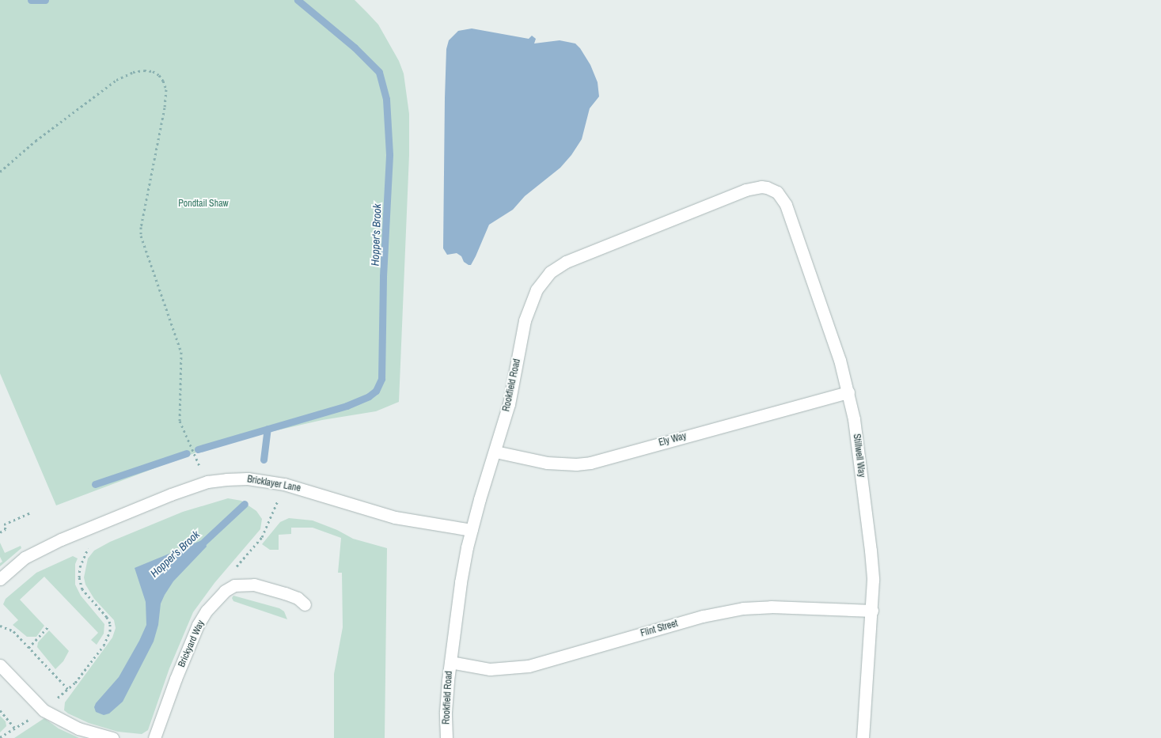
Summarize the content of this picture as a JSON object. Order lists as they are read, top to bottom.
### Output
{
  "streets": {
    "street": [
      "Rookfield Road",
      "Ely Way",
      "Stillwell Way",
      "Bricklayer Lane",
      "Flint Street",
      "Brickyard Way"
    ]
  },
  "crossings": [
    ["Rookfield Road", "Ely Way"],
    ["Rookfield Road", "Stillwell Way"],
    ["Rookfield Road", "Bricklayer Lane"],
    ["Rookfield Road", "Flint Street"],
    ["Ely Way", "Stillwell Way"],
    ["Stillwell Way", "Flint Street"]
  ],
  "water": ["Hopper's Brook"],
  "parks": ["Pondtail Shaw"]
}
